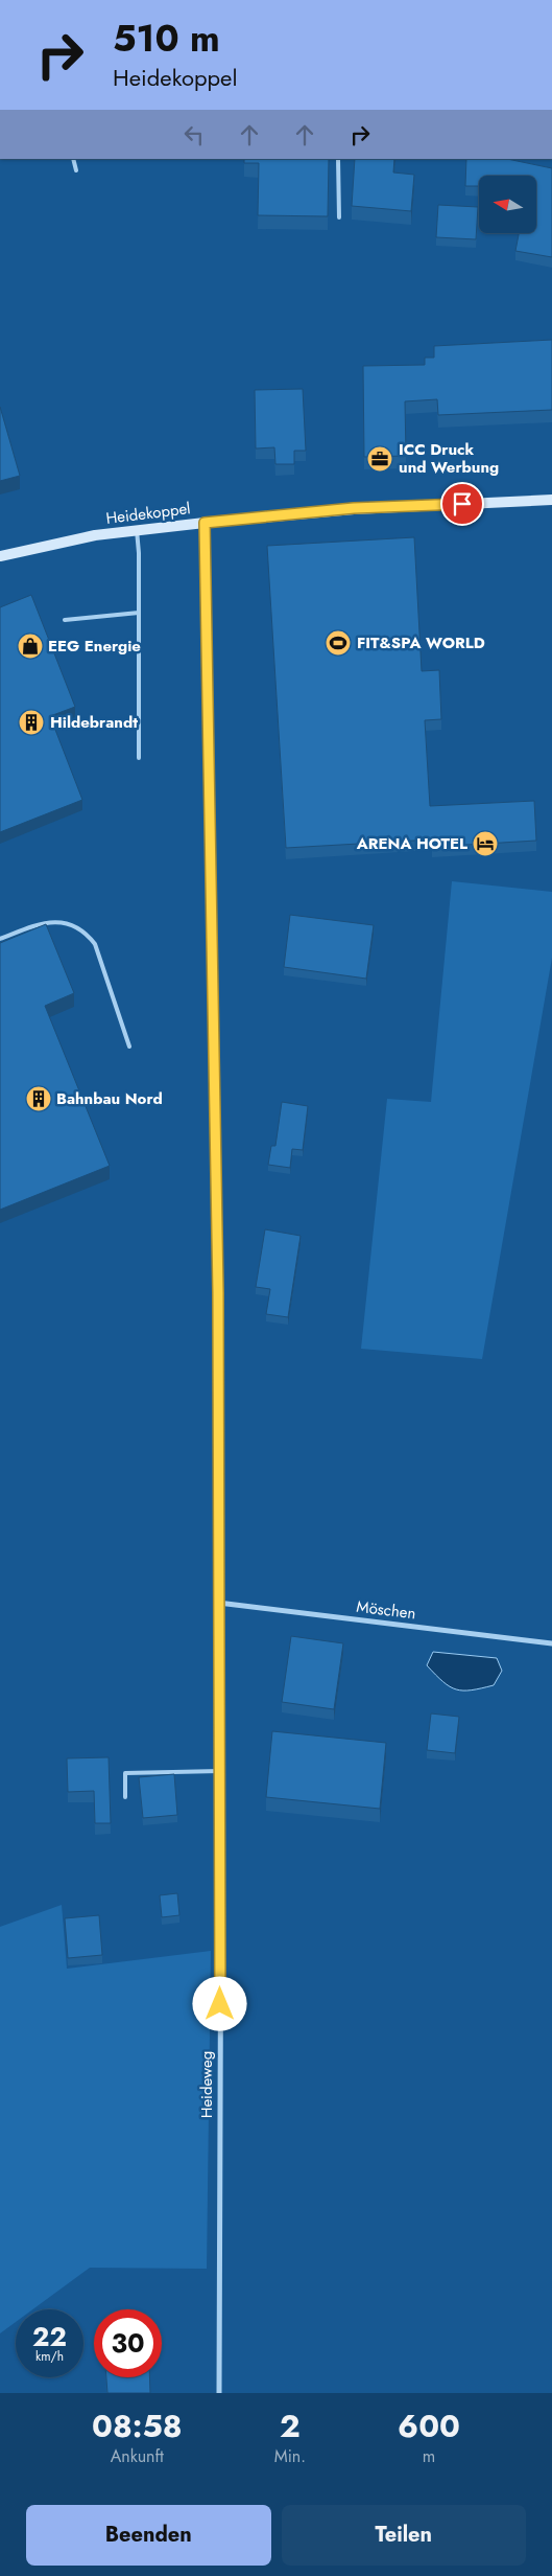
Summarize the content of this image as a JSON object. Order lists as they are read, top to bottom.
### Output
{
  "streets": {
    "street": ["Heidekoppel", "Möschen", "Heideweg"]
  },
  "crossings": [
    ["Heidekoppel", "Heideweg"],
    ["Möschen", "Heideweg"]
  ],
  "places": {
    "office": ["ICC Druck und Werbung"],
    "sports": ["FIT&SPA WORLD"],
    "shop": ["EEG Energie"],
    "building": ["Hildebrandt", "Bahnbau Nord"],
    "hotel": ["ARENA HOTEL"]
  },
  "north": "left",
  "page": {
    "turn": ["510 m", "Heidekoppel"],
    "speed": "22 km/h",
    "limit": "30",
    "eta": [
      "08:58",
      "Ankunft",
      "2",
      "Min.",
      "600",
      "m"
    ],
    "buttons": ["Beenden", "Teilen"]
  }
}
